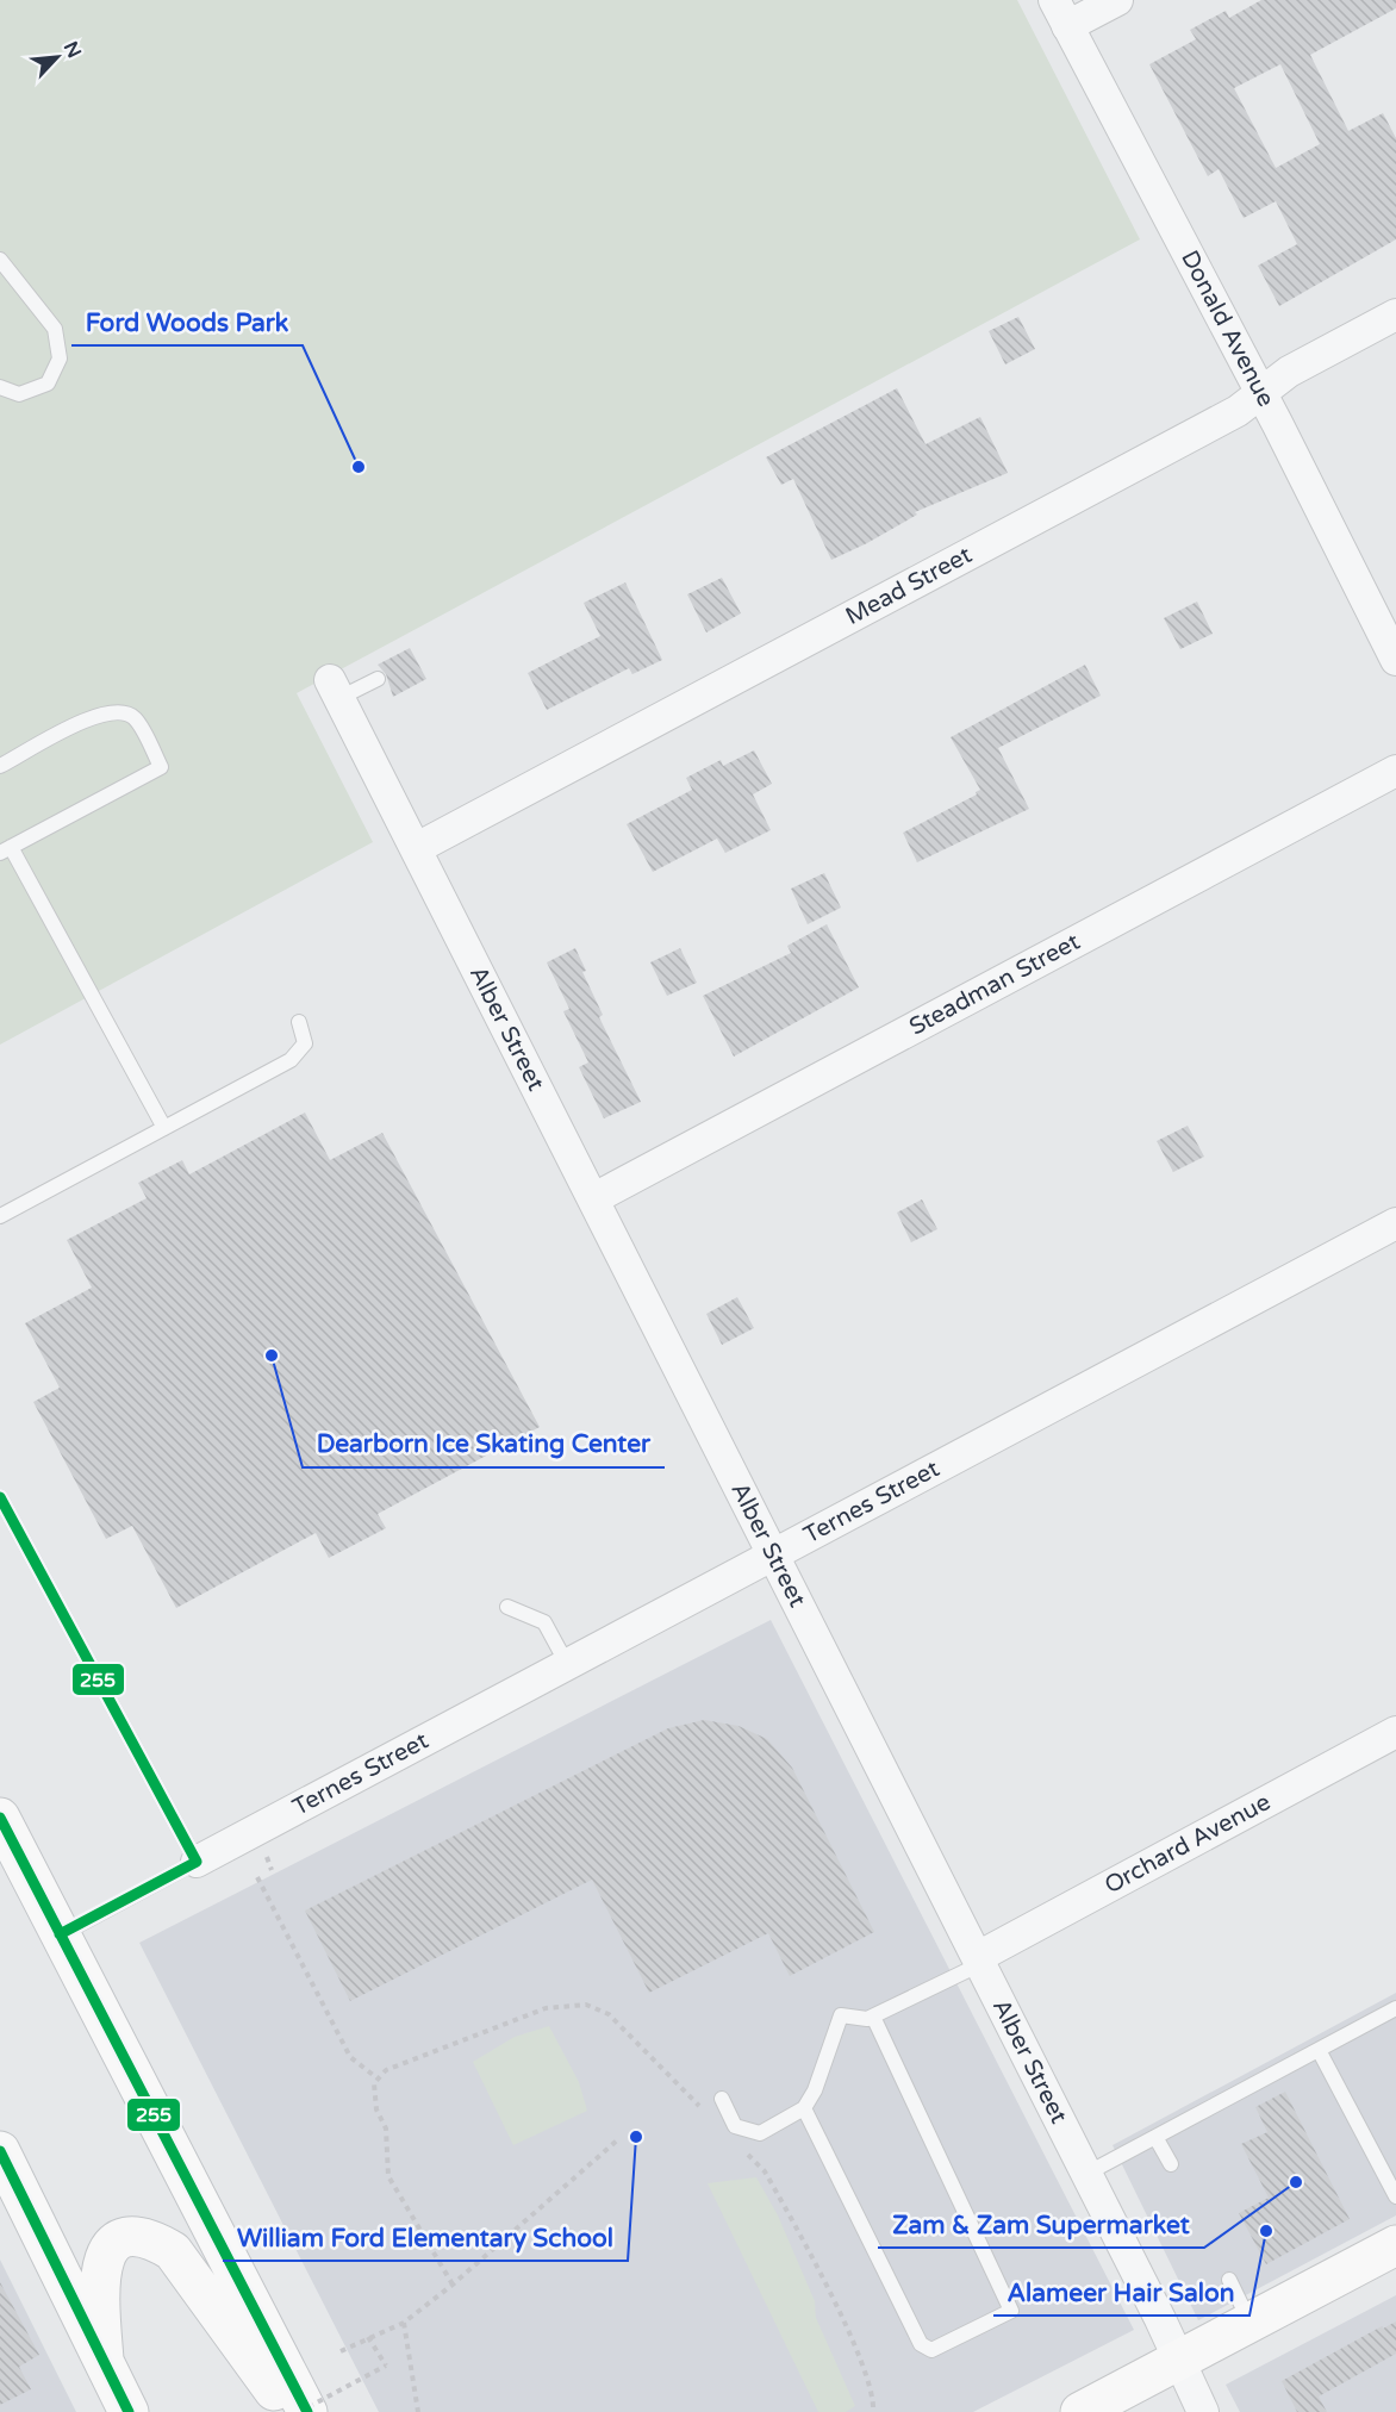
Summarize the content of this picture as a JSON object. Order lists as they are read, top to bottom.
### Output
{
  "streets": {
    "street": [
      "Donald Avenue",
      "Mead Street",
      "Steadman Street",
      "Alber Street",
      "Ternes Street",
      "Orchard Avenue"
    ]
  },
  "crossings": [
    ["Donald Avenue", "Mead Street"],
    ["Mead Street", "Alber Street"],
    ["Steadman Street", "Alber Street"],
    ["Alber Street", "Ternes Street"],
    ["Alber Street", "Orchard Avenue"]
  ],
  "places": [
    "Ford Woods Park",
    "Dearborn Ice Skating Center",
    "William Ford Elementary School",
    "Zam & Zam Supermarket",
    "Alameer Hair Salon"
  ],
  "lines": ["transit line 255"],
  "north": "top right"
}
